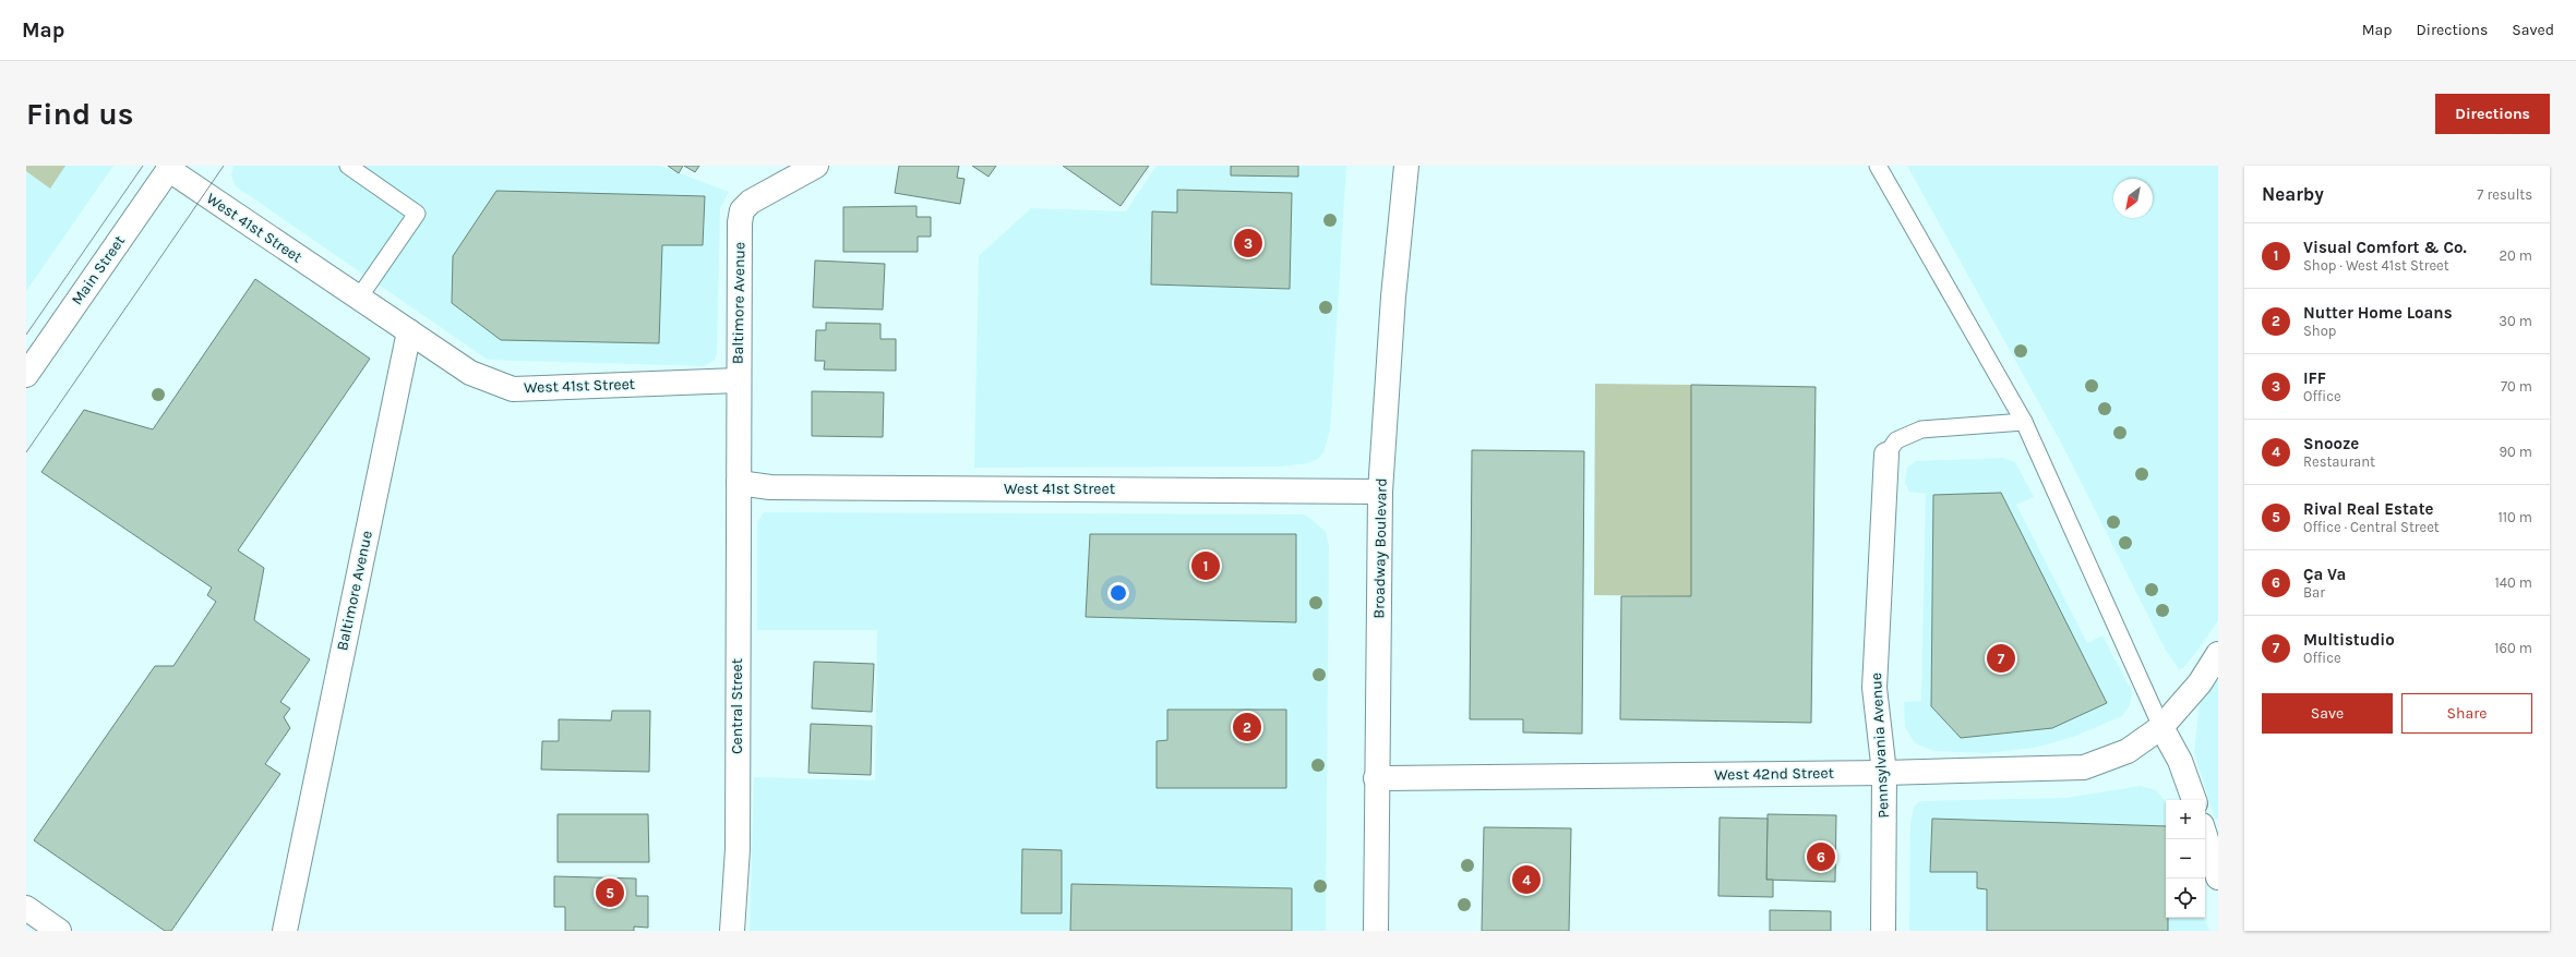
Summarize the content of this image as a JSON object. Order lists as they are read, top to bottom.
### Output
{
  "streets": {
    "street": [
      "West 41st Street",
      "Main Street",
      "Baltimore Avenue",
      "Broadway Boulevard",
      "Central Street",
      "Pennsylvania Avenue",
      "West 42nd Street"
    ]
  },
  "crossings": [
    ["West 41st Street", "Main Street"],
    ["West 41st Street", "Baltimore Avenue"],
    ["West 41st Street", "Broadway Boulevard"],
    ["West 41st Street", "Central Street"],
    ["Baltimore Avenue", "Central Street"],
    ["Broadway Boulevard", "West 42nd Street"],
    ["Pennsylvania Avenue", "West 42nd Street"]
  ],
  "north": "bottom left",
  "page": {
    "header": "Map",
    "nav": ["Map", "Directions", "Saved"],
    "buttons": [
      "Directions",
      ["Save", "Share"]
    ],
    "title": "Find us",
    "heading": ["Nearby", "7 results"],
    "list": [
      {
        "mark": "1",
        "name": "Visual Comfort & Co.",
        "note": "Shop · West 41st Street",
        "value": "20 m"
      },
      {
        "mark": "2",
        "name": "Nutter Home Loans",
        "note": "Shop",
        "value": "30 m"
      },
      {
        "mark": "3",
        "name": "IFF",
        "note": "Office",
        "value": "70 m"
      },
      {
        "mark": "4",
        "name": "Snooze",
        "note": "Restaurant",
        "value": "90 m"
      },
      {
        "mark": "5",
        "name": "Rival Real Estate",
        "note": "Office · Central Street",
        "value": "110 m"
      },
      {
        "mark": "6",
        "name": "Ça Va",
        "note": "Bar",
        "value": "140 m"
      },
      {
        "mark": "7",
        "name": "Multistudio",
        "note": "Office",
        "value": "160 m"
      }
    ],
    "pins": [
      "3",
      "1",
      "7",
      "2",
      "6",
      "4",
      "5"
    ],
    "map_buttons": ["+", "−"]
  }
}
